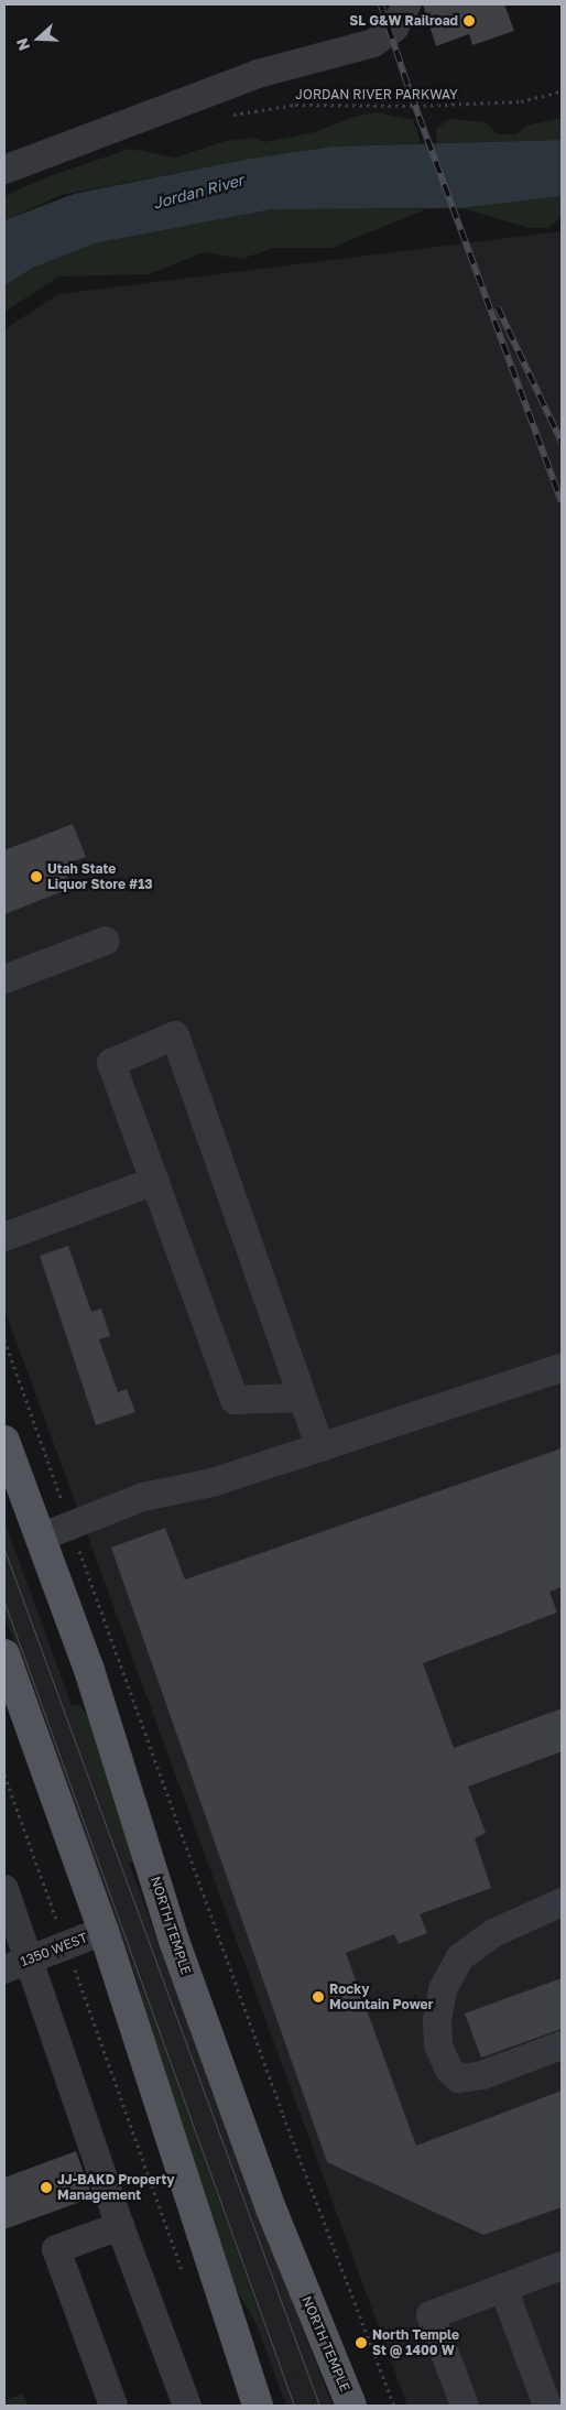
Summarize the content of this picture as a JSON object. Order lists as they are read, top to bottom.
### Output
{
  "streets": {
    "main road": ["NORTH TEMPLE"],
    "street": ["1350 WEST"],
    "path": ["JORDAN RIVER PARKWAY"]
  },
  "water": ["Jordan River"],
  "places": [
    "SL G&W Railroad",
    "Utah State Liquor Store #13",
    "Rocky Mountain Power",
    "JJ-BAKD Property Management",
    "North Temple St @ 1400 W"
  ],
  "north": "left"
}
